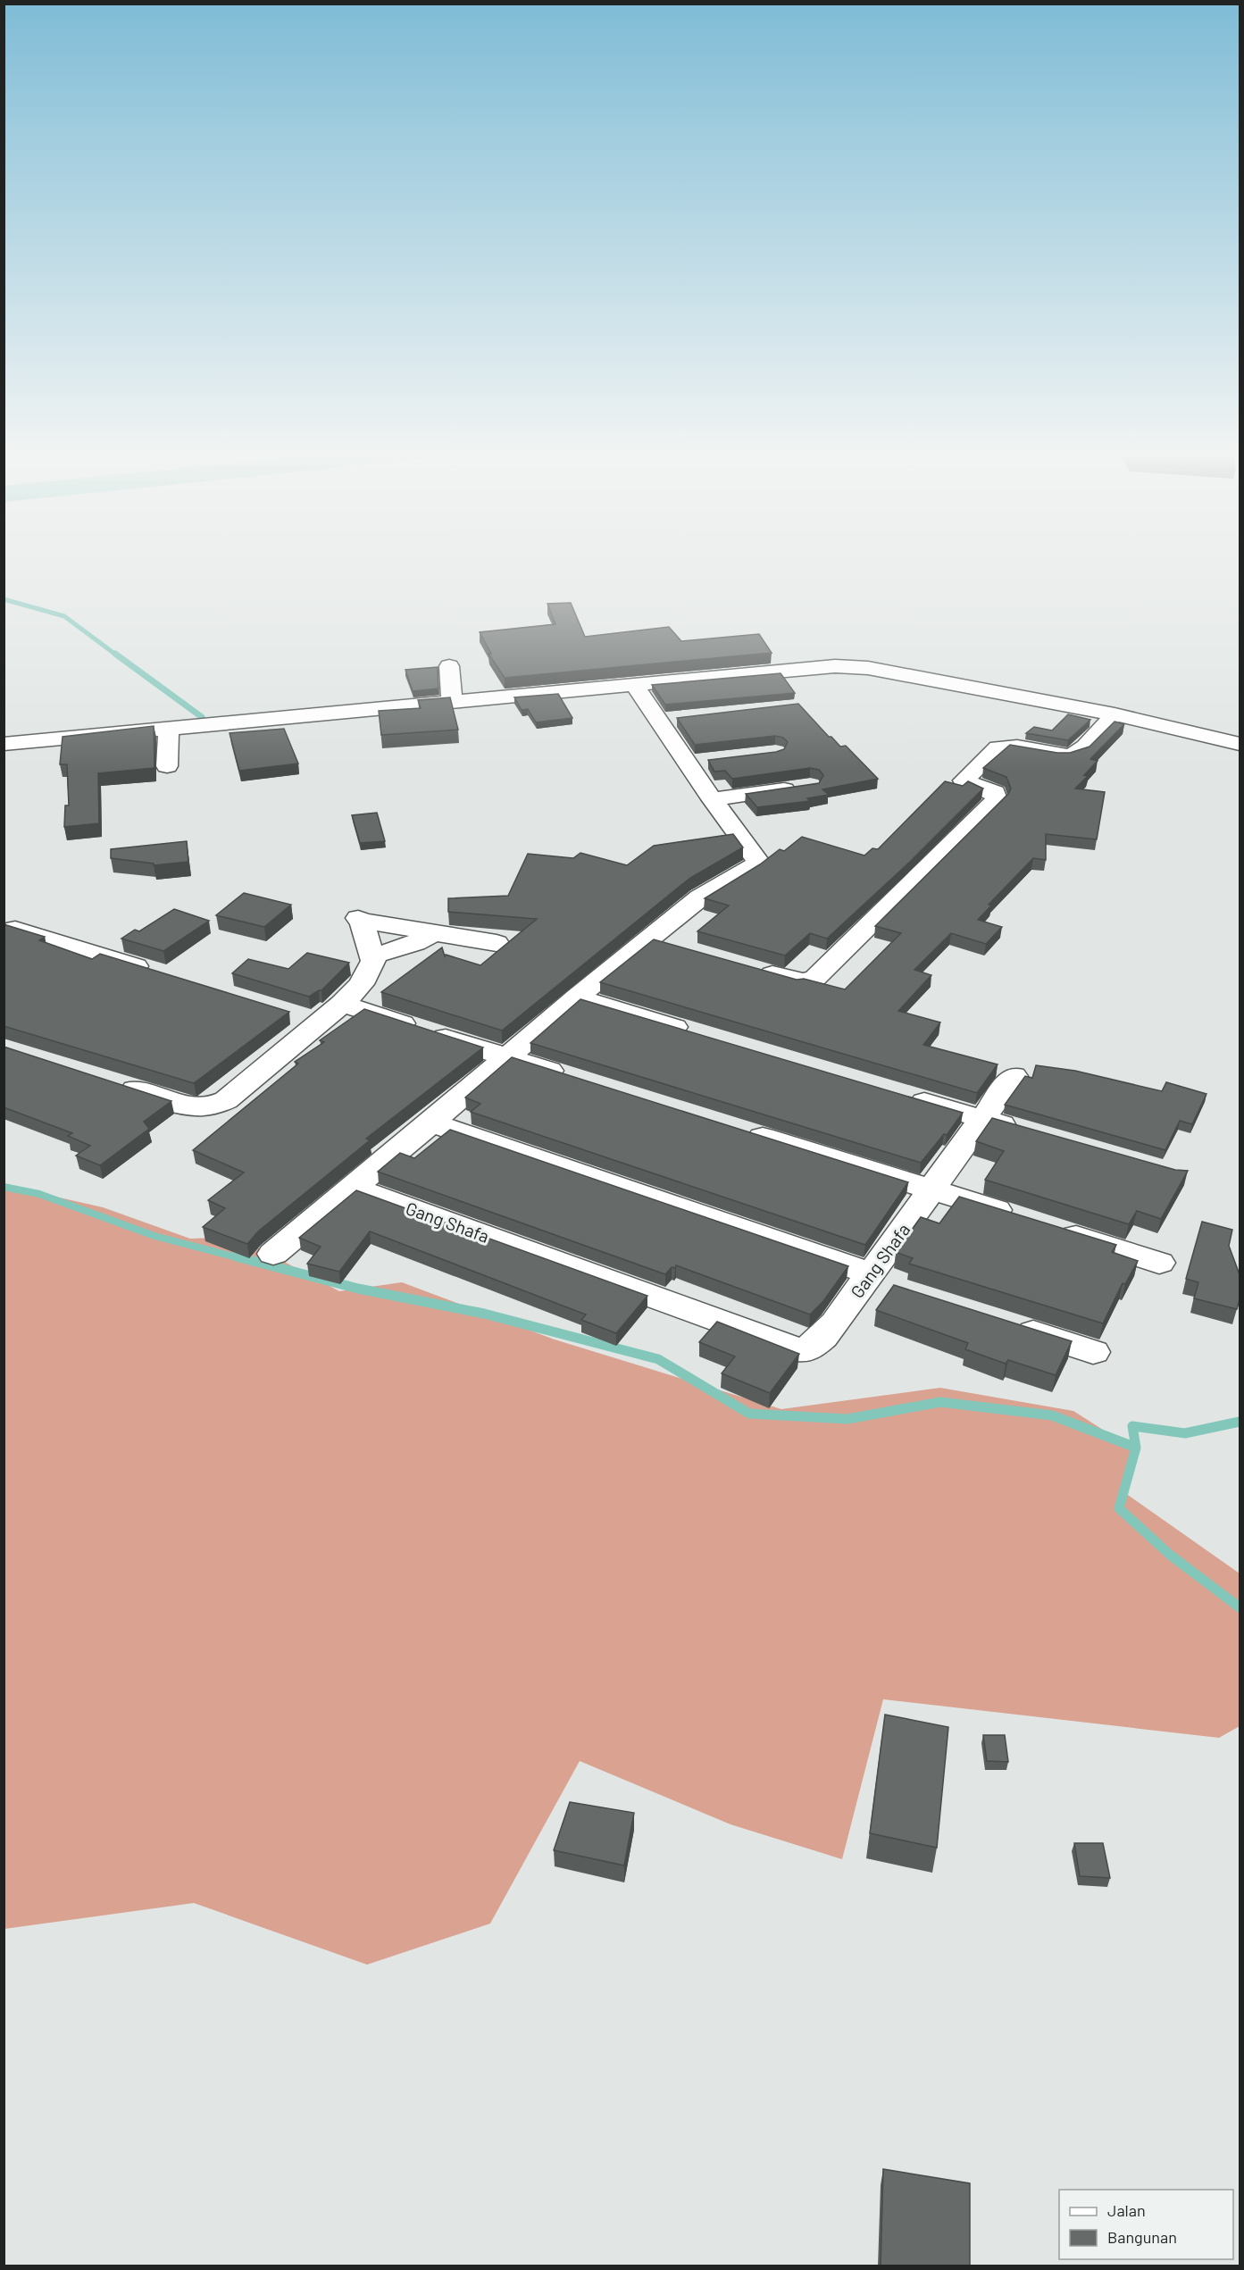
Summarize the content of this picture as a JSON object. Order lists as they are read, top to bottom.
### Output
{
  "streets": {
    "street": ["Gang Shafa"]
  },
  "legend": ["Jalan", "Bangunan"]
}
